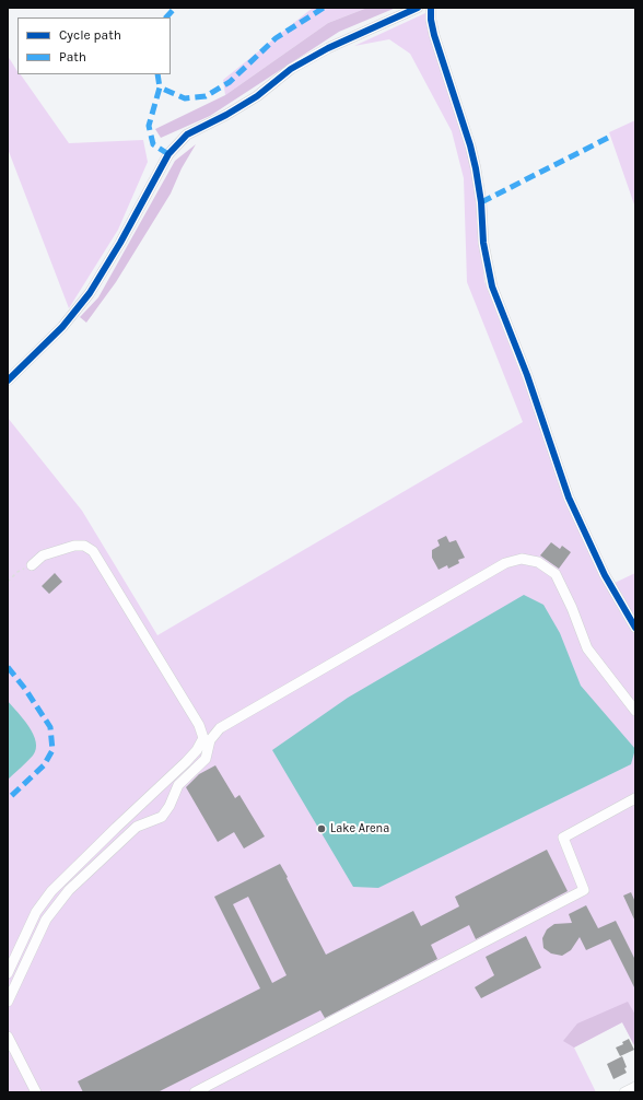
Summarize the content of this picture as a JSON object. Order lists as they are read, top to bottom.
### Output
{
  "places": ["Lake Arena"],
  "legend": ["Cycle path", "Path"]
}
